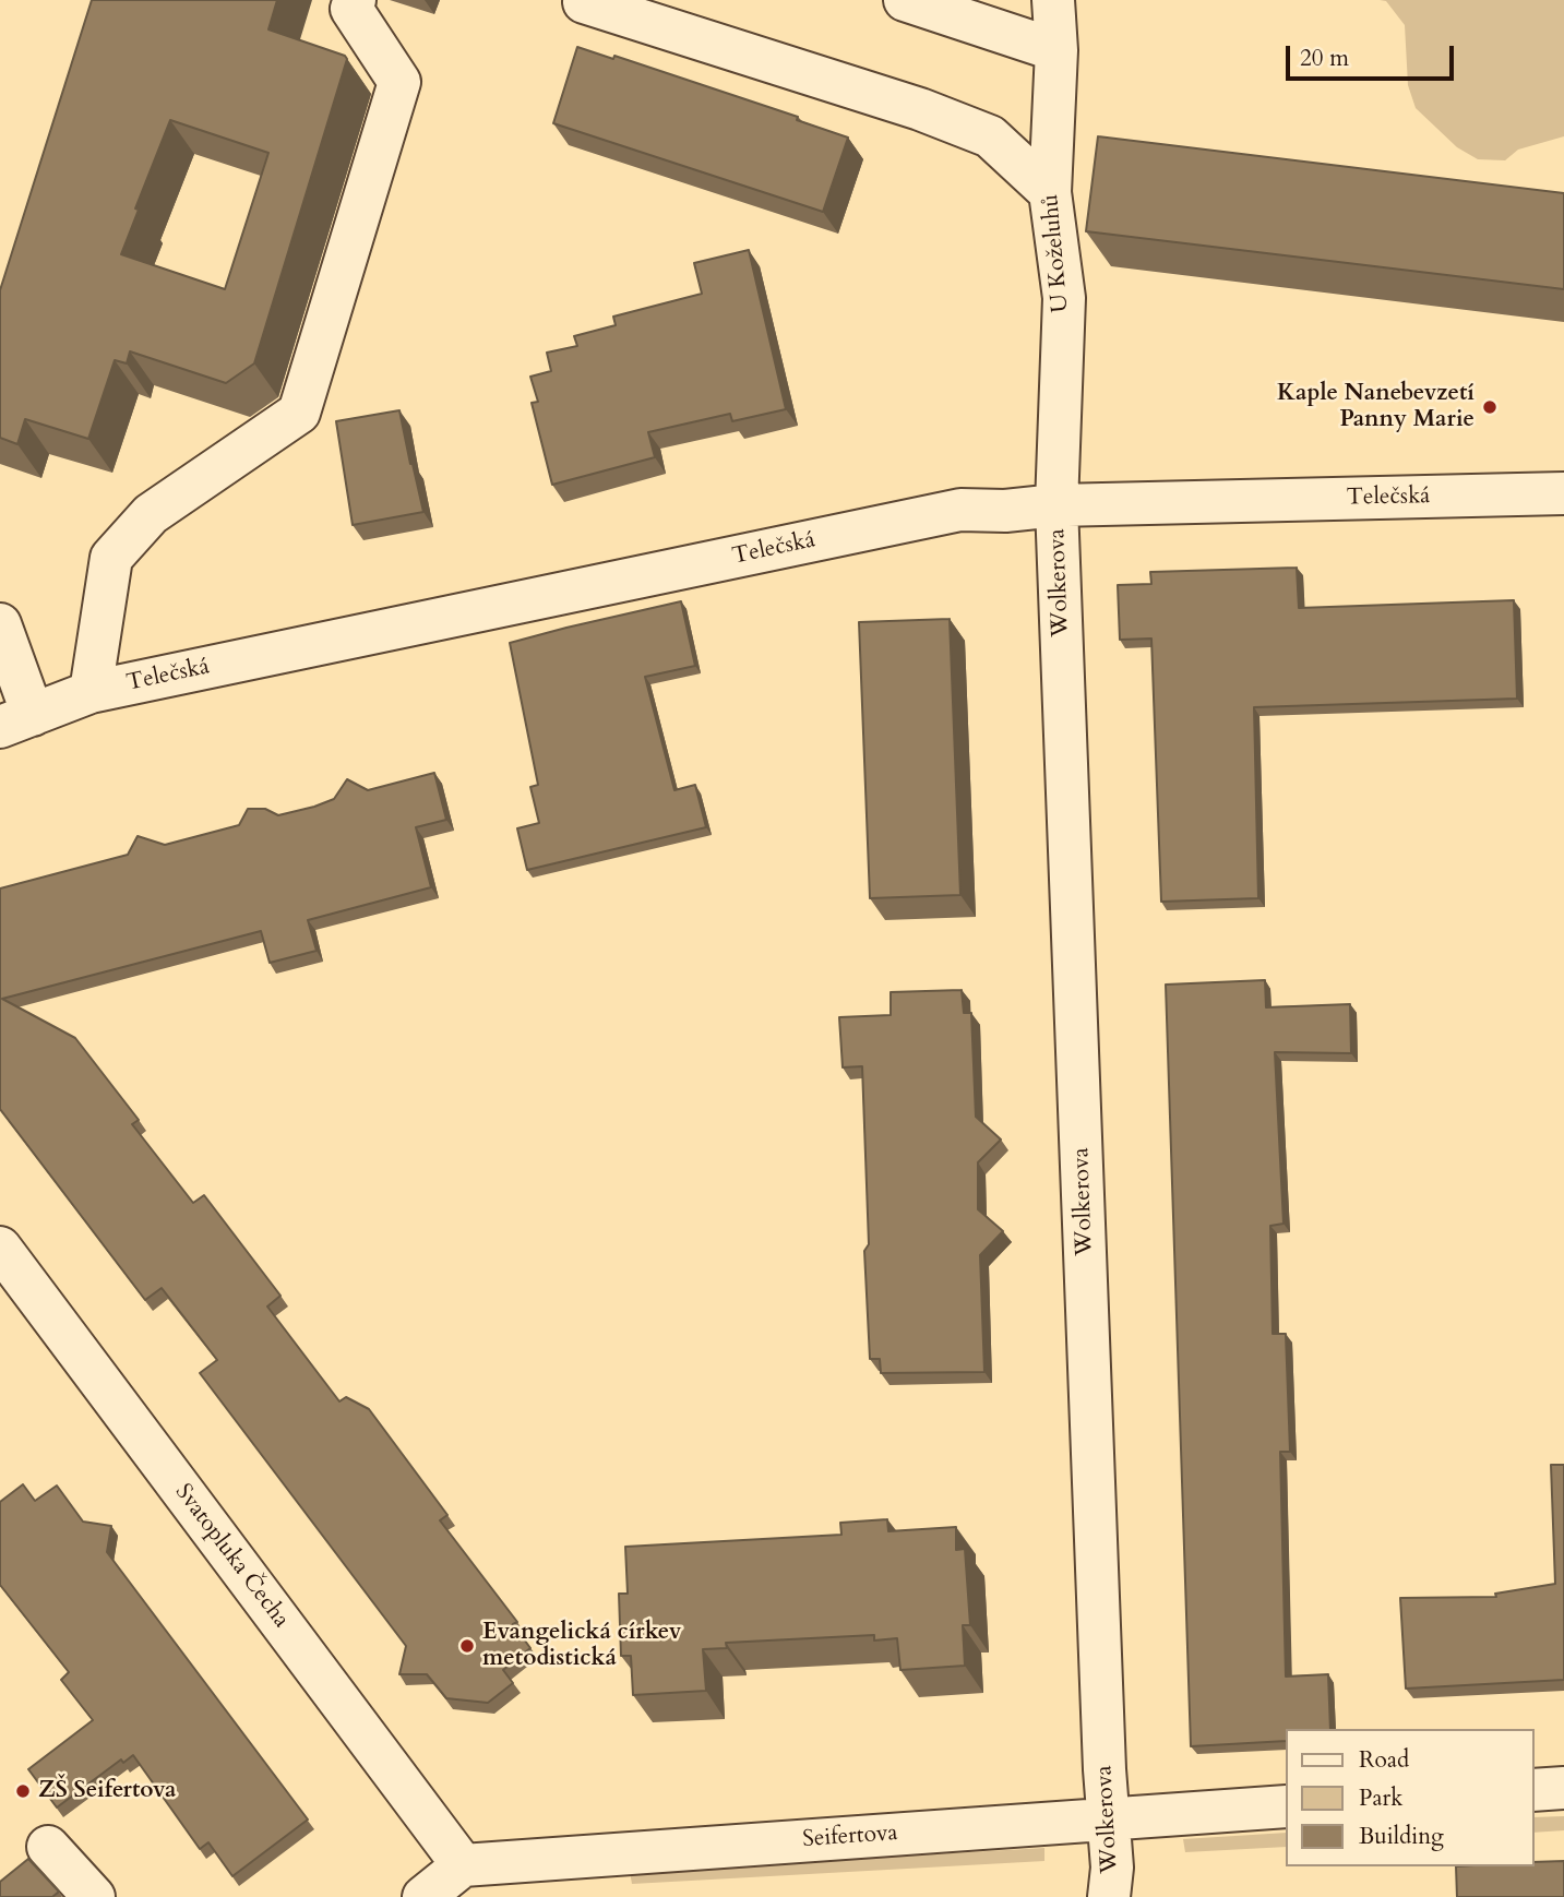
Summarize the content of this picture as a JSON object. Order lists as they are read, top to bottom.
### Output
{
  "streets": {
    "street": [
      "U Koželuhů",
      "Telečská",
      "Wolkerova",
      "Svatopluka Čecha",
      "Seifertova"
    ]
  },
  "crossings": [
    ["U Koželuhů", "Telečská"],
    ["U Koželuhů", "Wolkerova"],
    ["Telečská", "Wolkerova"],
    ["Wolkerova", "Seifertova"],
    ["Svatopluka Čecha", "Seifertova"]
  ],
  "places": ["Kaple Nanebevzetí Panny Marie", "Evangelická církev metodistická", "ZŠ Seifertova"],
  "legend": ["Road", "Park", "Building"],
  "scale_bar": "20 m"
}
